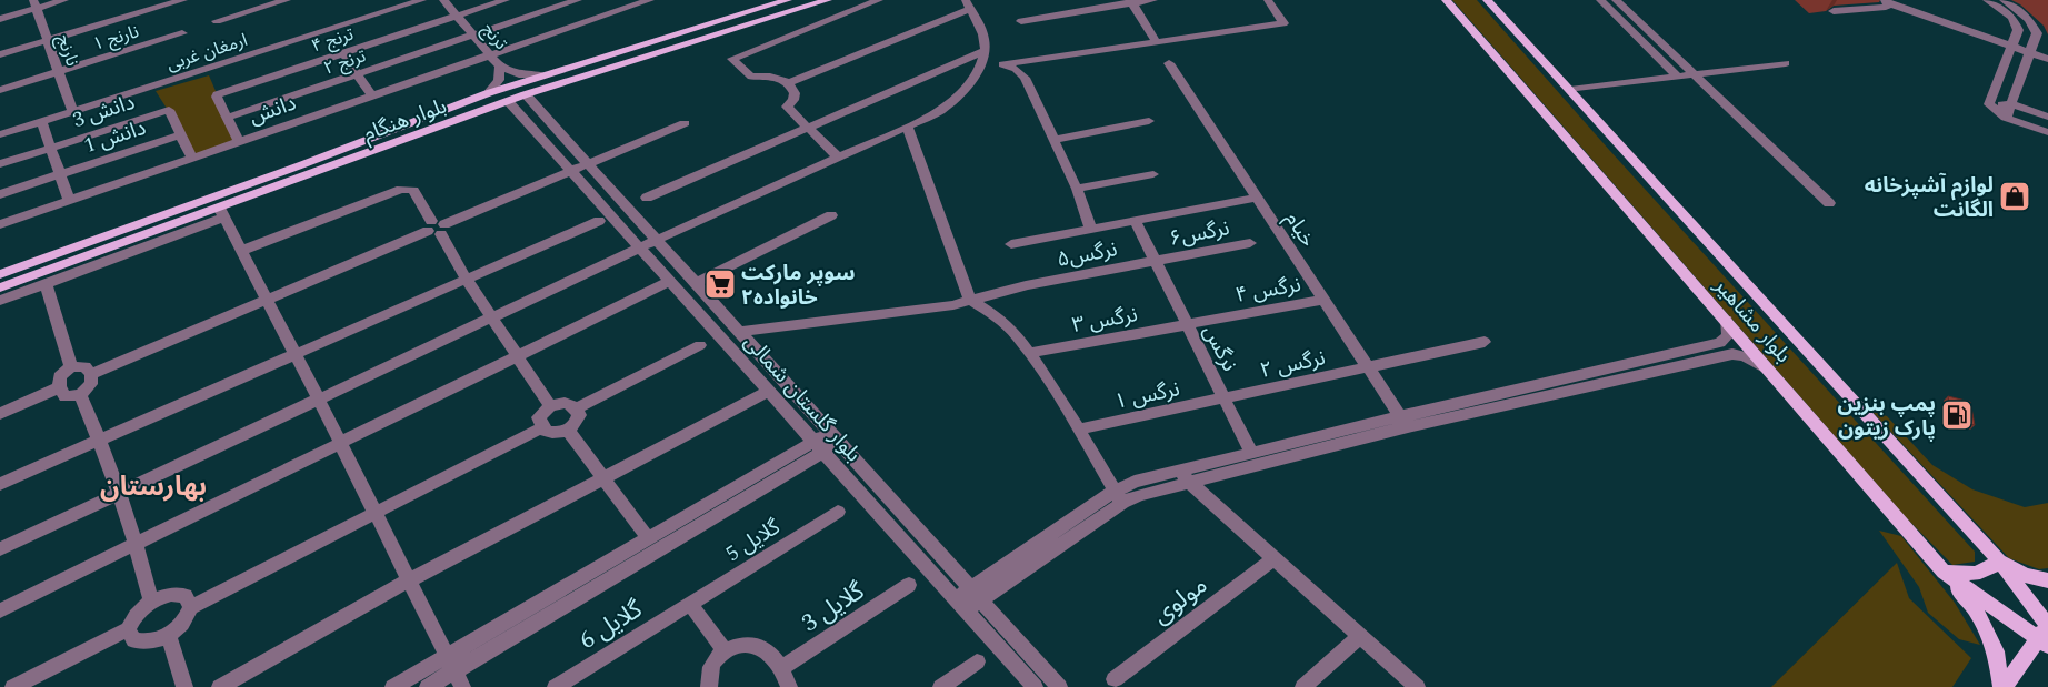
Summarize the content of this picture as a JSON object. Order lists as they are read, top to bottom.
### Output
{
  "streets": {
    "main road": ["بلوار هنگام", "بلوار مشاهیر"],
    "street": [
      "ترنج",
      "نارنج ۱",
      "ترنج ۴",
      "نارنج",
      "ارمغان غربی",
      "ترنج ۲",
      "دانش",
      "دانش 3",
      "دانش 1",
      "خیام",
      "نرگس۶",
      "نرگس۵",
      "نرگس ۴",
      "نرگس ۳",
      "نرگس",
      "نرگس ۲",
      "نرگس ۱",
      "بلوار گلستان شمالی",
      "گلایل 5",
      "مولوی",
      "گلایل 3",
      "گلایل 6"
    ]
  },
  "crossings": [
    ["ترنج", "ترنج ۴"],
    ["ترنج", "ترنج ۲"],
    ["ترنج", "دانش"],
    ["نارنج ۱", "نارنج"],
    ["ترنج ۴", "ترنج ۲"],
    ["نارنج", "ارمغان غربی"],
    ["دانش 3", "دانش 1"],
    ["بلوار هنگام", "بلوار گلستان شمالی"],
    ["خیام", "نرگس ۴"],
    ["خیام", "نرگس ۲"],
    ["نرگس۶", "نرگس۵"],
    ["نرگس۶", "نرگس"],
    ["نرگس۵", "نرگس"],
    ["نرگس۵", "بلوار گلستان شمالی"],
    ["نرگس ۴", "نرگس ۳"],
    ["نرگس ۴", "نرگس"],
    ["نرگس ۳", "نرگس"],
    ["نرگس", "نرگس ۲"],
    ["نرگس", "نرگس ۱"],
    ["نرگس ۲", "نرگس ۱"],
    ["گلایل 5", "گلایل 6"]
  ],
  "districts": ["بهارستان"],
  "places": {
    "shop": ["لوازم آشپزخانه الگانت"],
    "supermarket": ["سوپر ماركت خانواده٢"],
    "fuel station": ["پمپ بنزین پارک زیتون"]
  }
}
